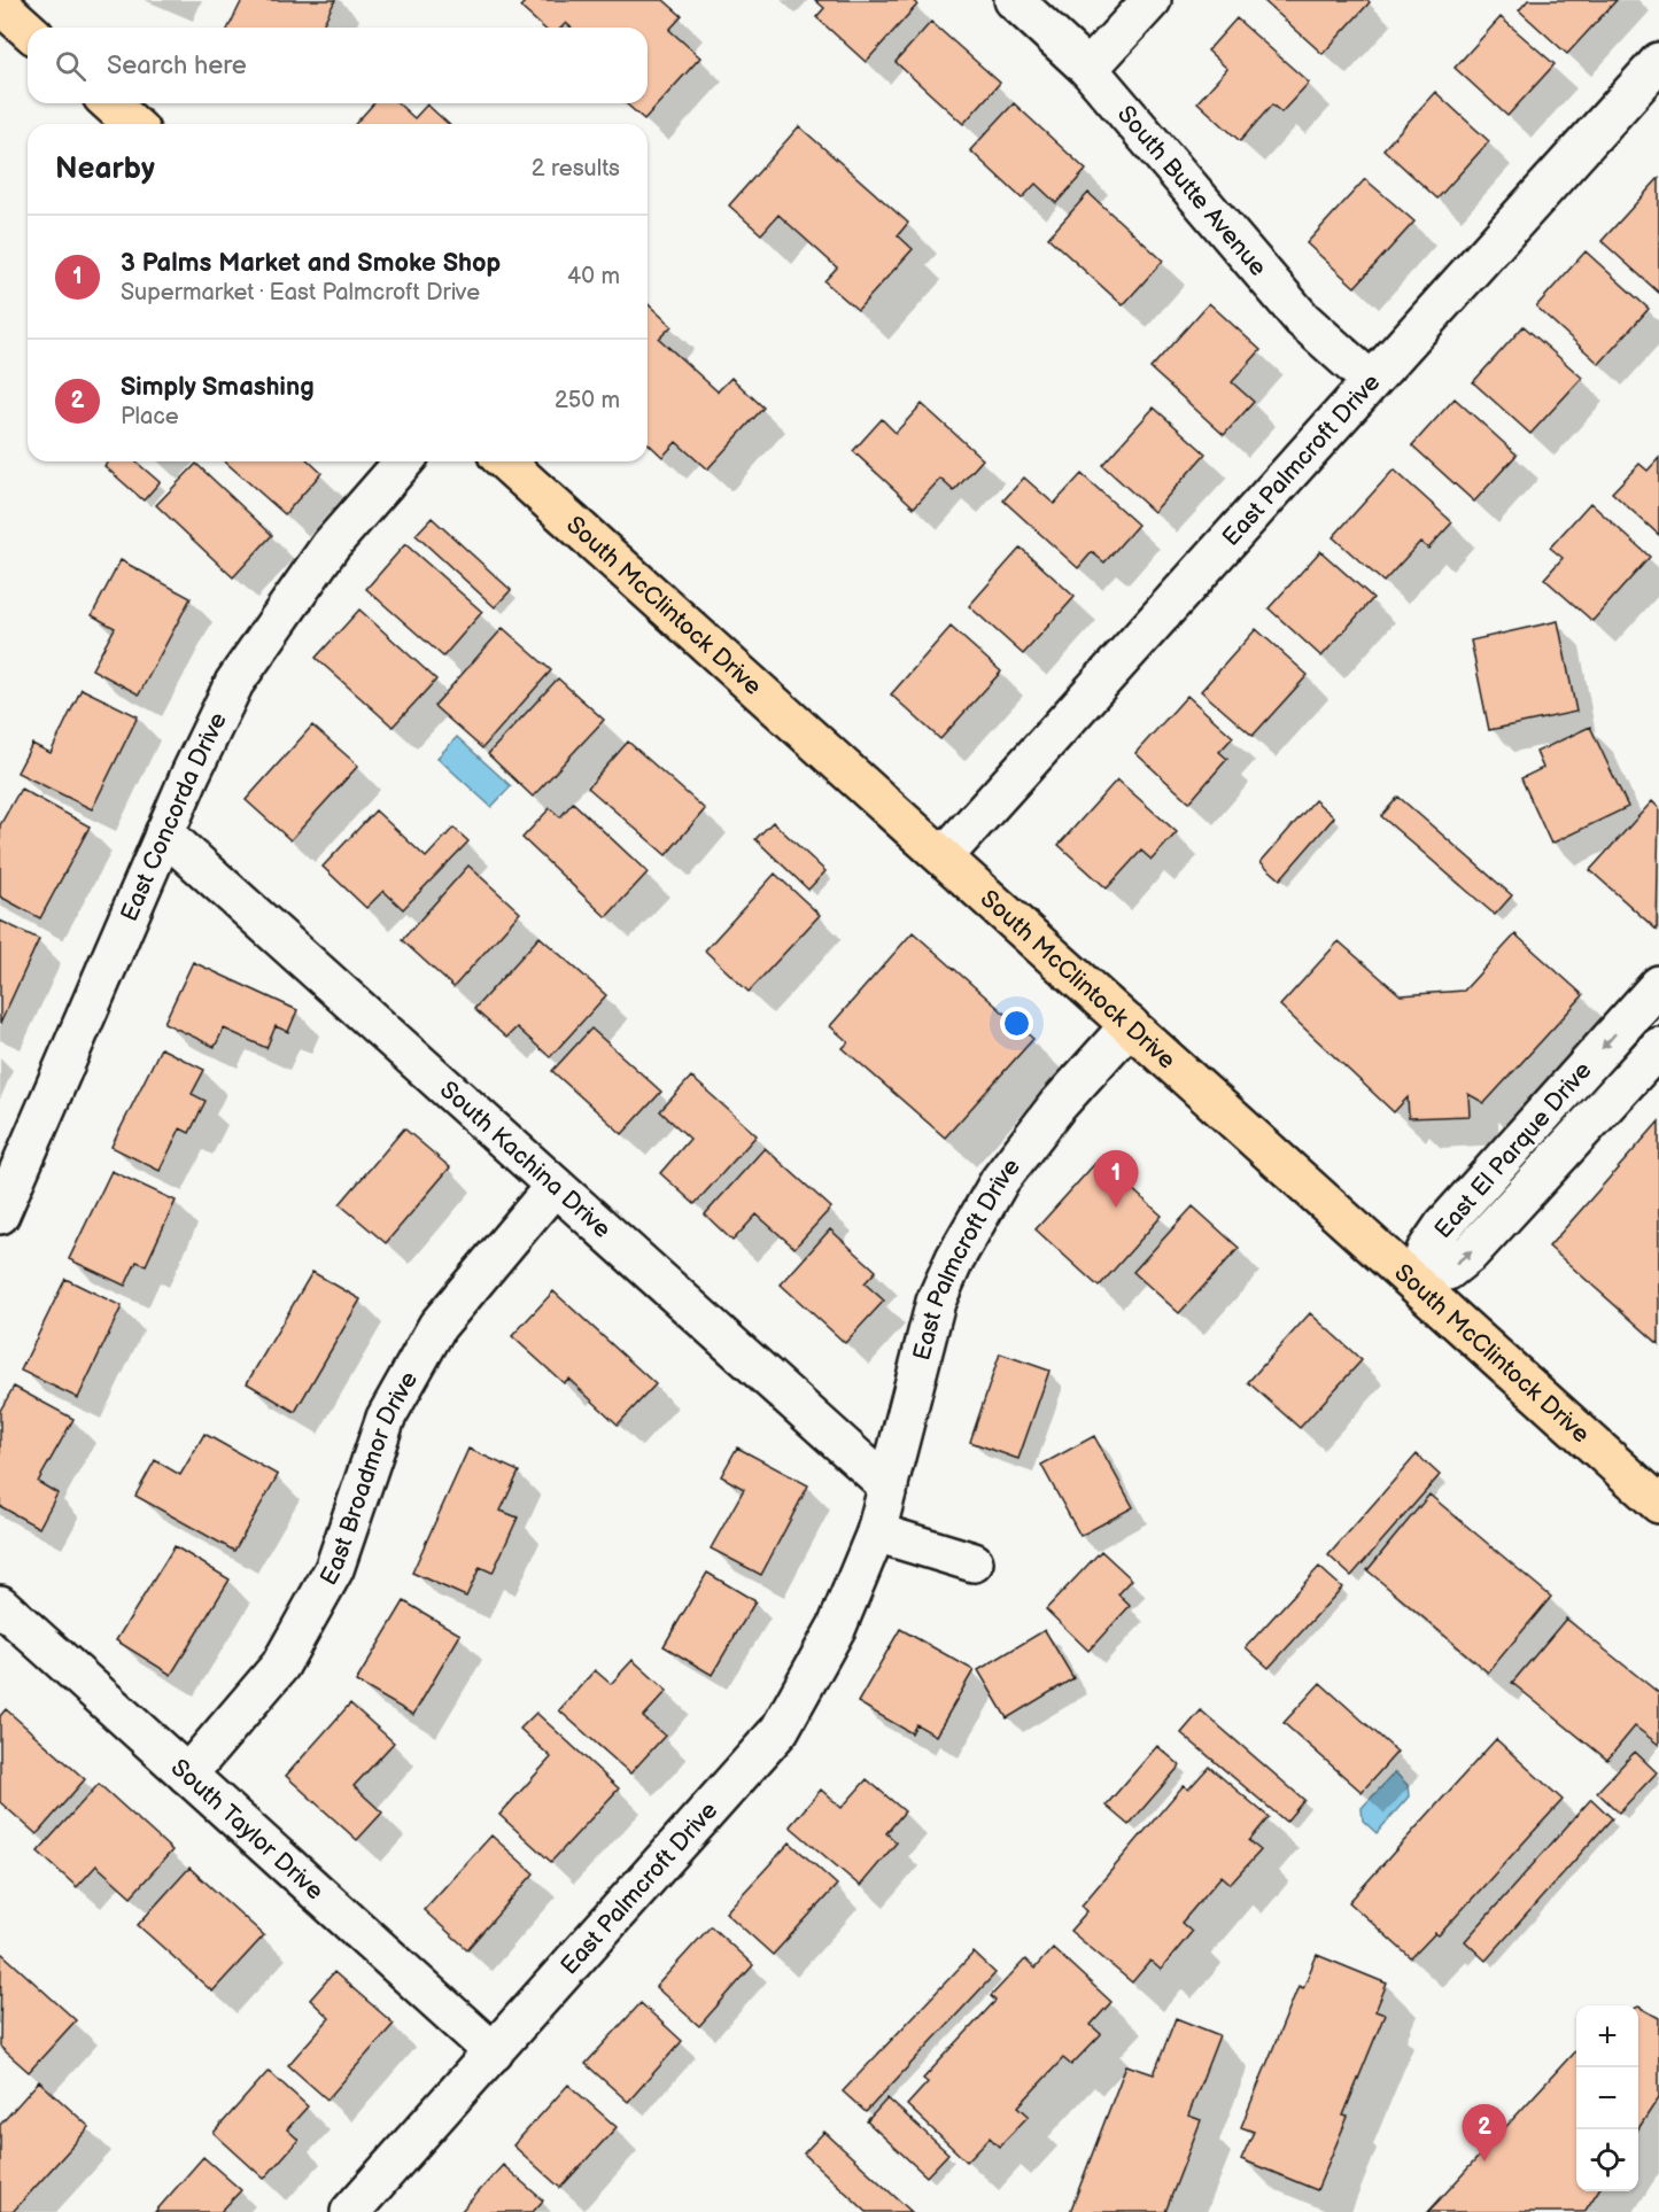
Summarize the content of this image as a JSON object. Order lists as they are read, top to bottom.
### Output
{
  "streets": {
    "main road": ["South McClintock Drive"],
    "street": [
      "South Butte Avenue",
      "East Palmcroft Drive",
      "East Concorda Drive",
      "East El Parque Drive",
      "South Kachina Drive",
      "East Broadmor Drive",
      "South Taylor Drive"
    ]
  },
  "crossings": [
    ["South Butte Avenue", "East Palmcroft Drive"],
    ["East Palmcroft Drive", "South McClintock Drive"],
    ["East Palmcroft Drive", "South Kachina Drive"],
    ["East Palmcroft Drive", "South Taylor Drive"],
    ["South McClintock Drive", "East El Parque Drive"],
    ["East Concorda Drive", "South Kachina Drive"],
    ["South Kachina Drive", "East Broadmor Drive"],
    ["East Broadmor Drive", "South Taylor Drive"]
  ],
  "page": {
    "search": "Search here",
    "heading": ["Nearby", "2 results"],
    "list": [
      {
        "mark": "1",
        "name": "3 Palms Market and Smoke Shop",
        "note": "Supermarket · East Palmcroft Drive",
        "value": "40 m"
      },
      {
        "mark": "2",
        "name": "Simply Smashing",
        "note": "Place",
        "value": "250 m"
      }
    ],
    "pins": ["1", "2"],
    "map_buttons": ["+", "−"]
  }
}
